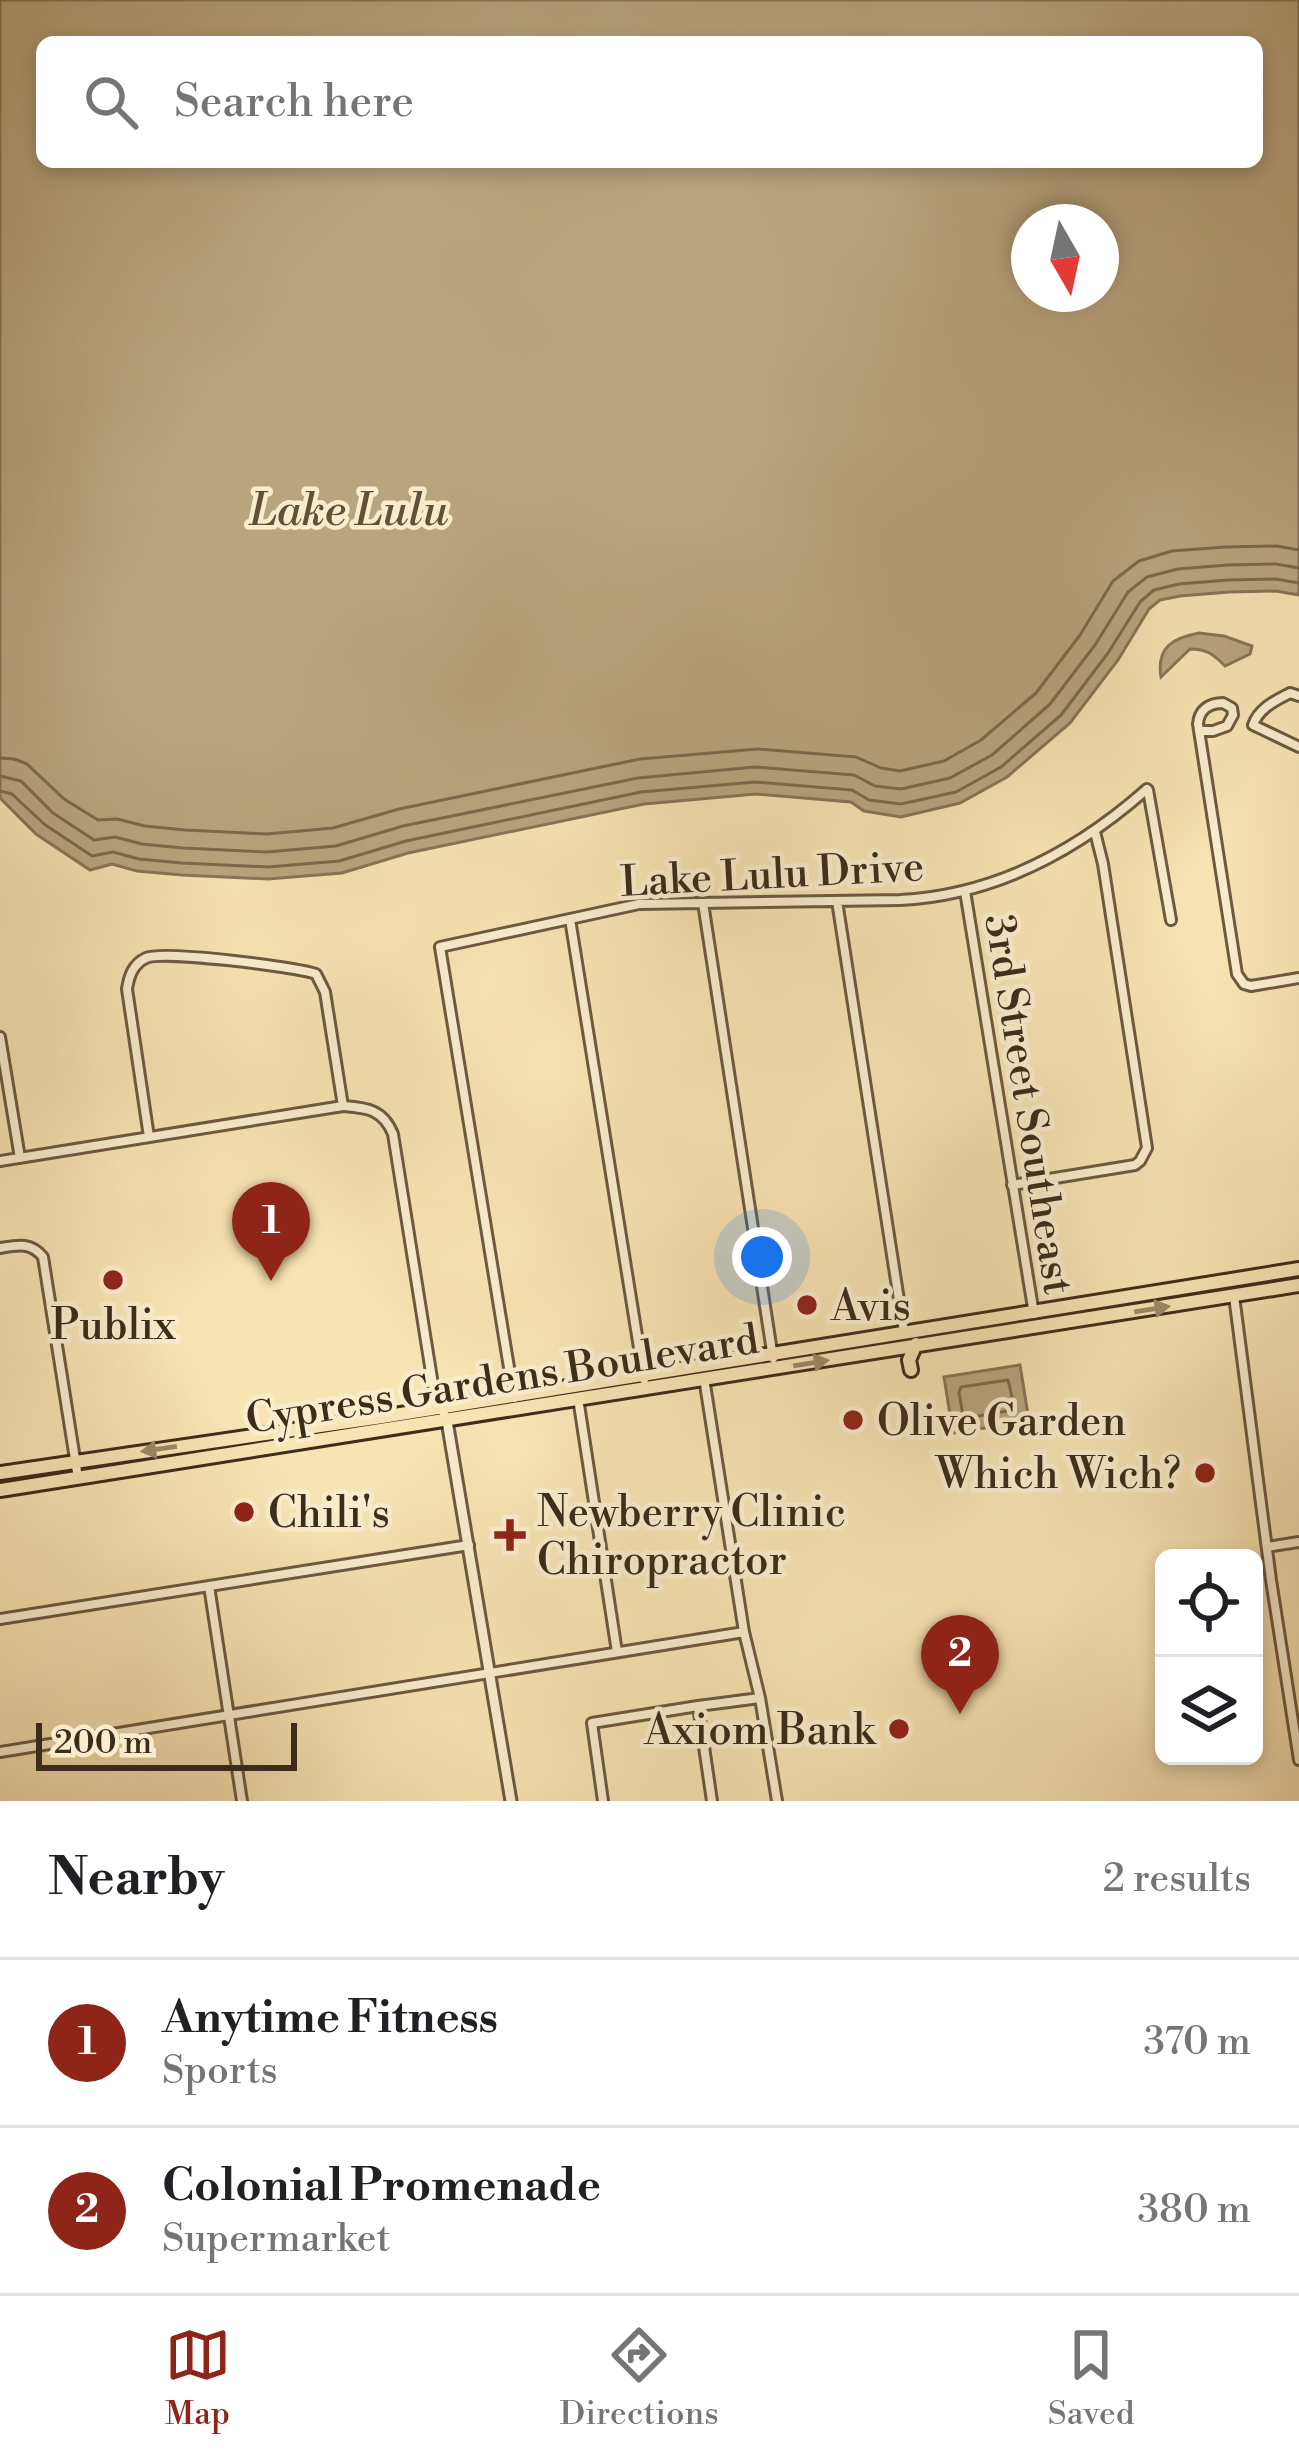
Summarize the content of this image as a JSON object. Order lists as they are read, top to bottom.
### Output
{
  "streets": {
    "main road": ["Cypress Gardens Boulevard"],
    "street": ["Lake Lulu Drive", "3rd Street Southeast"]
  },
  "crossings": [
    ["Lake Lulu Drive", "3rd Street Southeast"],
    ["Lake Lulu Drive", "Cypress Gardens Boulevard"],
    ["3rd Street Southeast", "Cypress Gardens Boulevard"]
  ],
  "water": ["Lake Lulu"],
  "places": {
    "other": [
      "Publix",
      "Avis",
      "Olive Garden",
      "Which Wich?",
      "Chili's",
      "Axiom Bank"
    ],
    "health": ["Newberry Clinic Chiropractor"]
  },
  "scale_bar": "200 m",
  "north": "bottom",
  "page": {
    "search": "Search here",
    "pins": ["1", "2"],
    "scale": "200 m",
    "heading": ["Nearby", "2 results"],
    "list": [
      {
        "mark": "1",
        "name": "Anytime Fitness",
        "note": "Sports",
        "value": "370 m"
      },
      {
        "mark": "2",
        "name": "Colonial Promenade",
        "note": "Supermarket",
        "value": "380 m"
      }
    ],
    "nav": ["Map", "Directions", "Saved"]
  }
}
